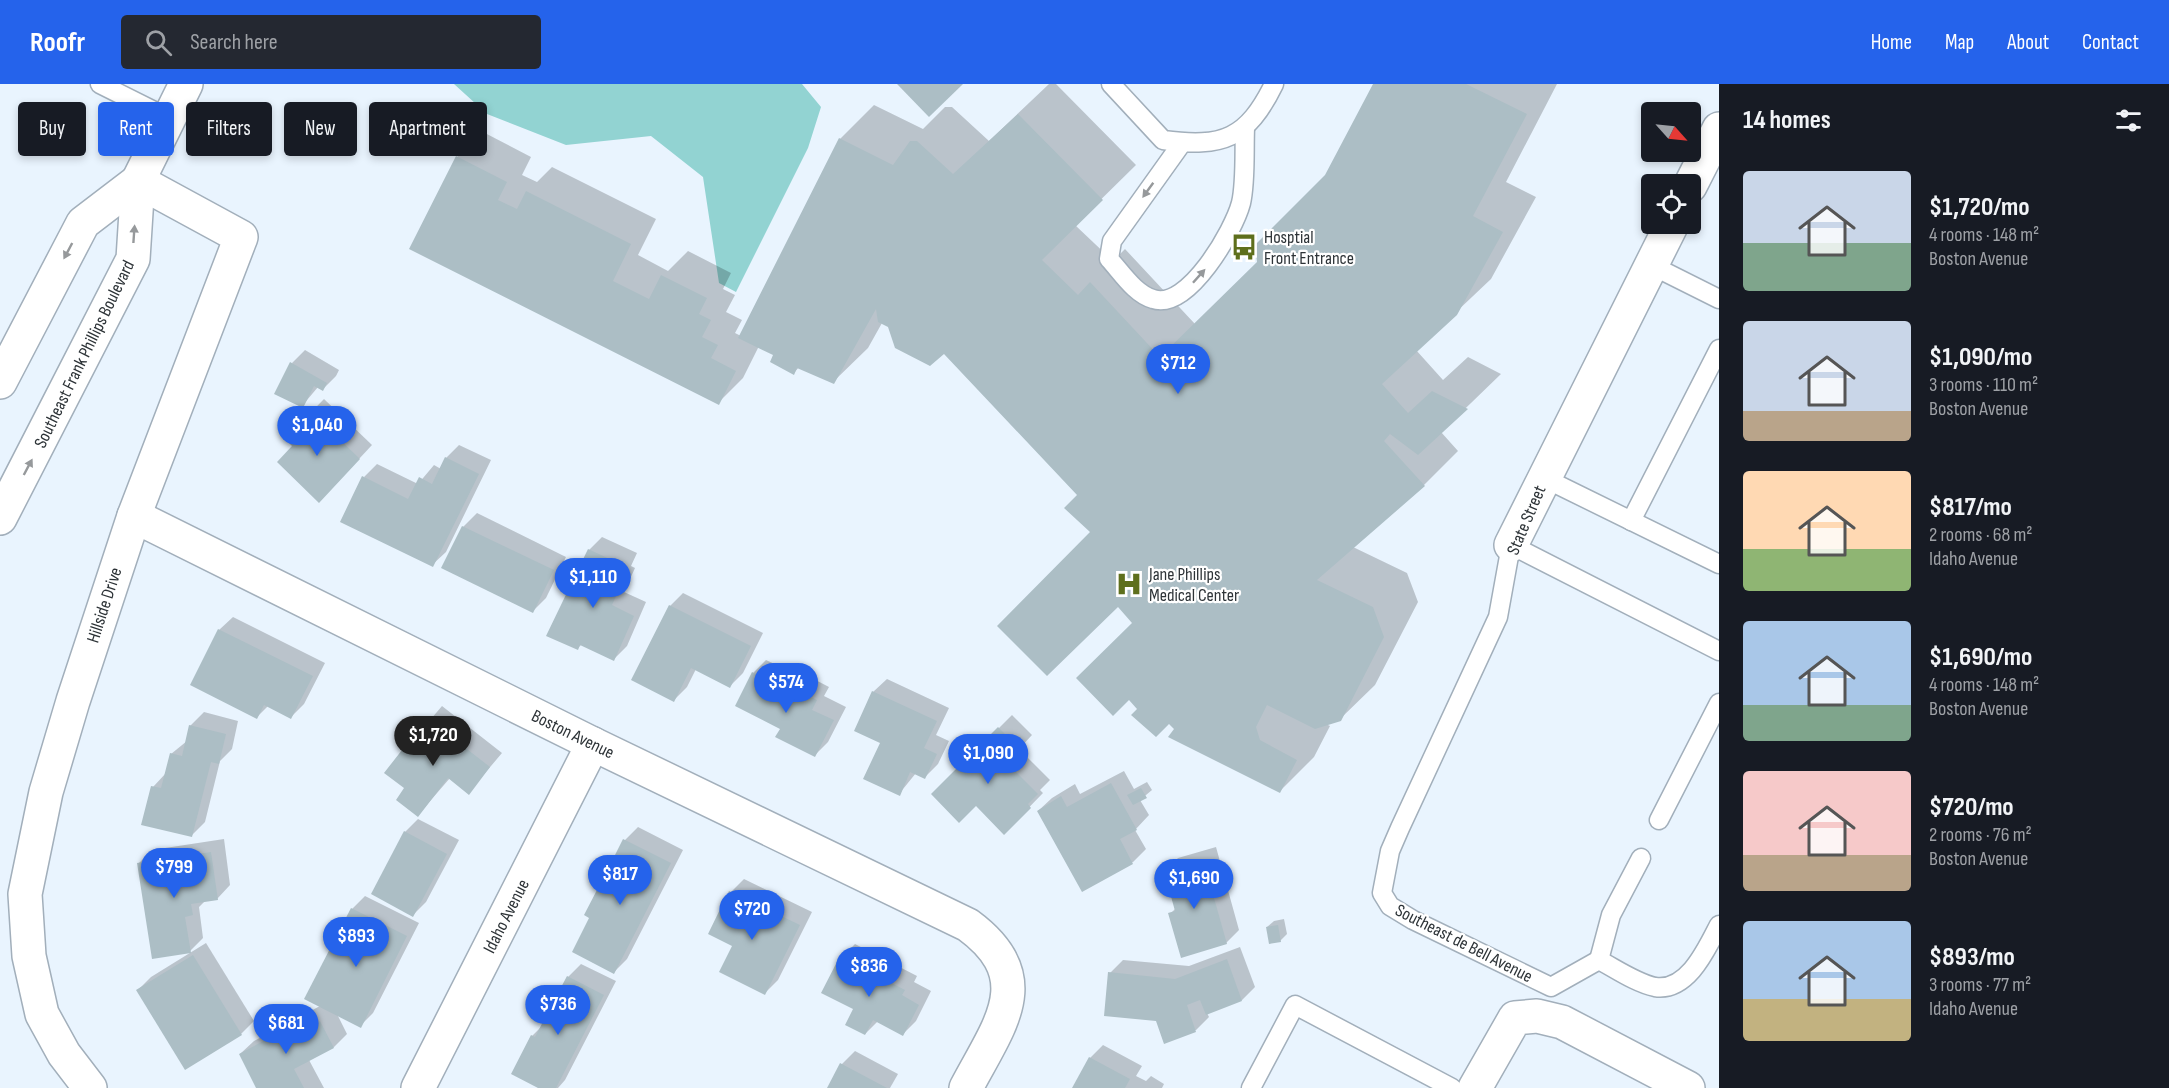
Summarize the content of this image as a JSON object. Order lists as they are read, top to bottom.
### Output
{
  "streets": {
    "street": [
      "Southeast Frank Phillips Boulevard",
      "State Street",
      "Hillside Drive",
      "Boston Avenue",
      "Idaho Avenue"
    ],
    "lane": ["Southeast de Bell Avenue"]
  },
  "crossings": [
    ["Southeast Frank Phillips Boulevard", "Hillside Drive"],
    ["State Street", "Southeast de Bell Avenue"],
    ["Hillside Drive", "Boston Avenue"],
    ["Boston Avenue", "Idaho Avenue"]
  ],
  "places": {
    "bus stop": ["Hosptial Front Entrance"],
    "hospital": ["Jane Phillips Medical Center"]
  },
  "north": "bottom right",
  "page": {
    "header": "Roofr",
    "search": "Search here",
    "nav": [
      "Home",
      "Map",
      "About",
      "Contact"
    ],
    "heading": "14 homes",
    "chip": [
      "Buy",
      "Rent",
      "Filters",
      "New",
      "Apartment"
    ],
    "list": [
      {
        "name": "$1,720/mo",
        "note": "4 rooms · 148 m² · Boston Avenue"
      },
      {
        "name": "$1,090/mo",
        "note": "3 rooms · 110 m² · Boston Avenue"
      },
      {
        "name": "$817/mo",
        "note": "2 rooms · 68 m² · Idaho Avenue"
      },
      {
        "name": "$1,690/mo",
        "note": "4 rooms · 148 m² · Boston Avenue"
      },
      {
        "name": "$720/mo",
        "note": "2 rooms · 76 m² · Boston Avenue"
      },
      {
        "name": "$893/mo",
        "note": "3 rooms · 77 m² · Idaho Avenue"
      }
    ],
    "price": [
      "$712",
      "$1,040",
      "$1,110",
      "$574",
      "$1,720",
      "$1,090",
      "$799",
      "$817",
      "$1,690",
      "$720",
      "$893",
      "$836",
      "$736",
      "$681"
    ]
  }
}
